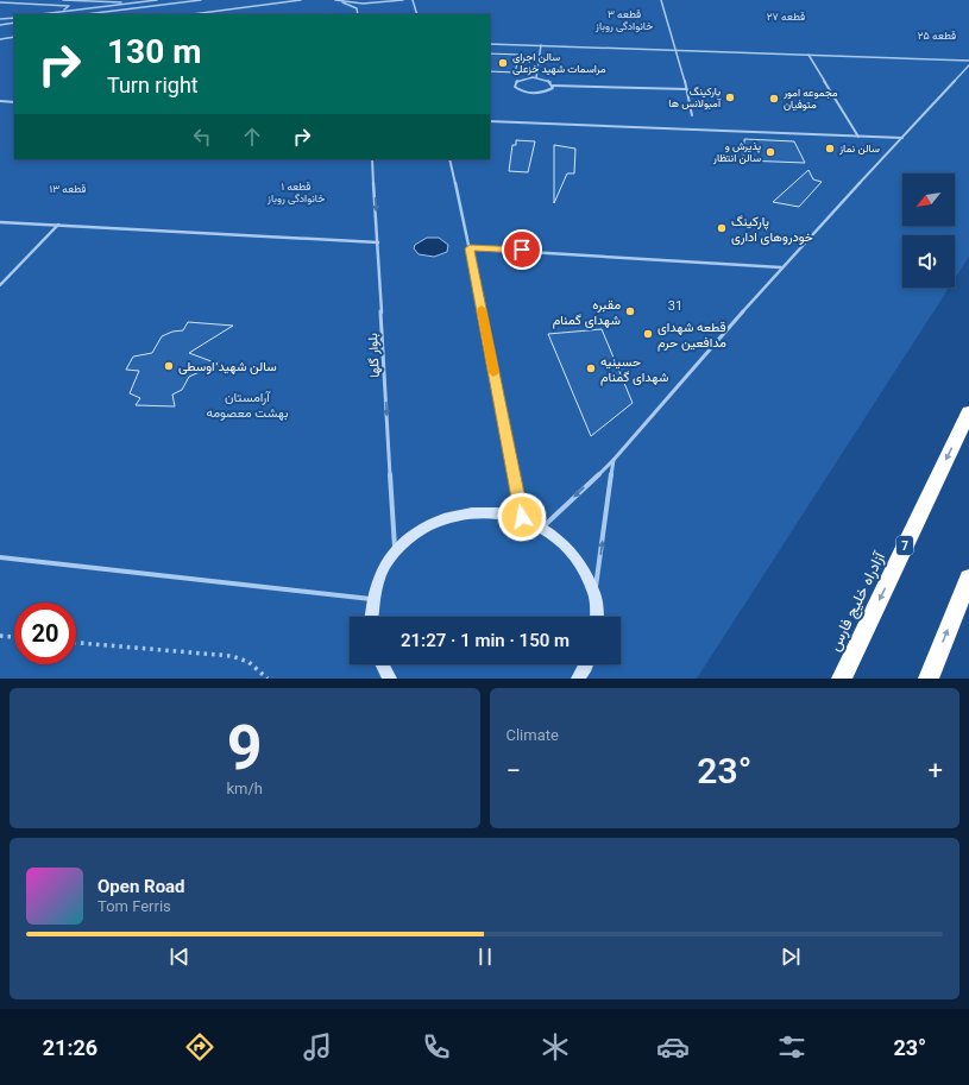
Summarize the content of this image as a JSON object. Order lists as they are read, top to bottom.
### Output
{
  "streets": {
    "highway": ["7", "آزادراه خلیج فارس"],
    "lane": ["بلوار گلها"]
  },
  "one_way": ["بلوار گلها"],
  "parks": [
    "قطعه ۳ خانوادگی روباز",
    "قطعه ۲۷",
    "قطعه ۲۵",
    "قطعه ۱ خانوادگی روباز",
    "قطعه ۱۳",
    "31",
    "آرامستان بهشت معصومه"
  ],
  "places": [
    "سالن اجرای مراسمات شهید خزعلی",
    "پارکینگ آمبولانس ها",
    "مجموعه امور متوفیان",
    "سالن نماز",
    "پذیرش و سالن انتظار",
    "پارکینگ خودروهای اداری",
    "مقبره شهدای گمنام",
    "قطعه شهدای مدافعین حرم",
    "سالن شهید اوسطی",
    "حسینیه شهدای گمنام"
  ],
  "north": "bottom left",
  "page": {
    "turn": ["130 m", "Turn right"],
    "limit": "20",
    "trip": "21:27 · 1 min · 150 m",
    "tile": [
      ["9", "km/h"],
      "Climate"
    ],
    "heat": ["−", "23°", "+"],
    "song": ["Open Road", "Tom Ferris"],
    "tabs": ["21:26", "23°"]
  }
}
